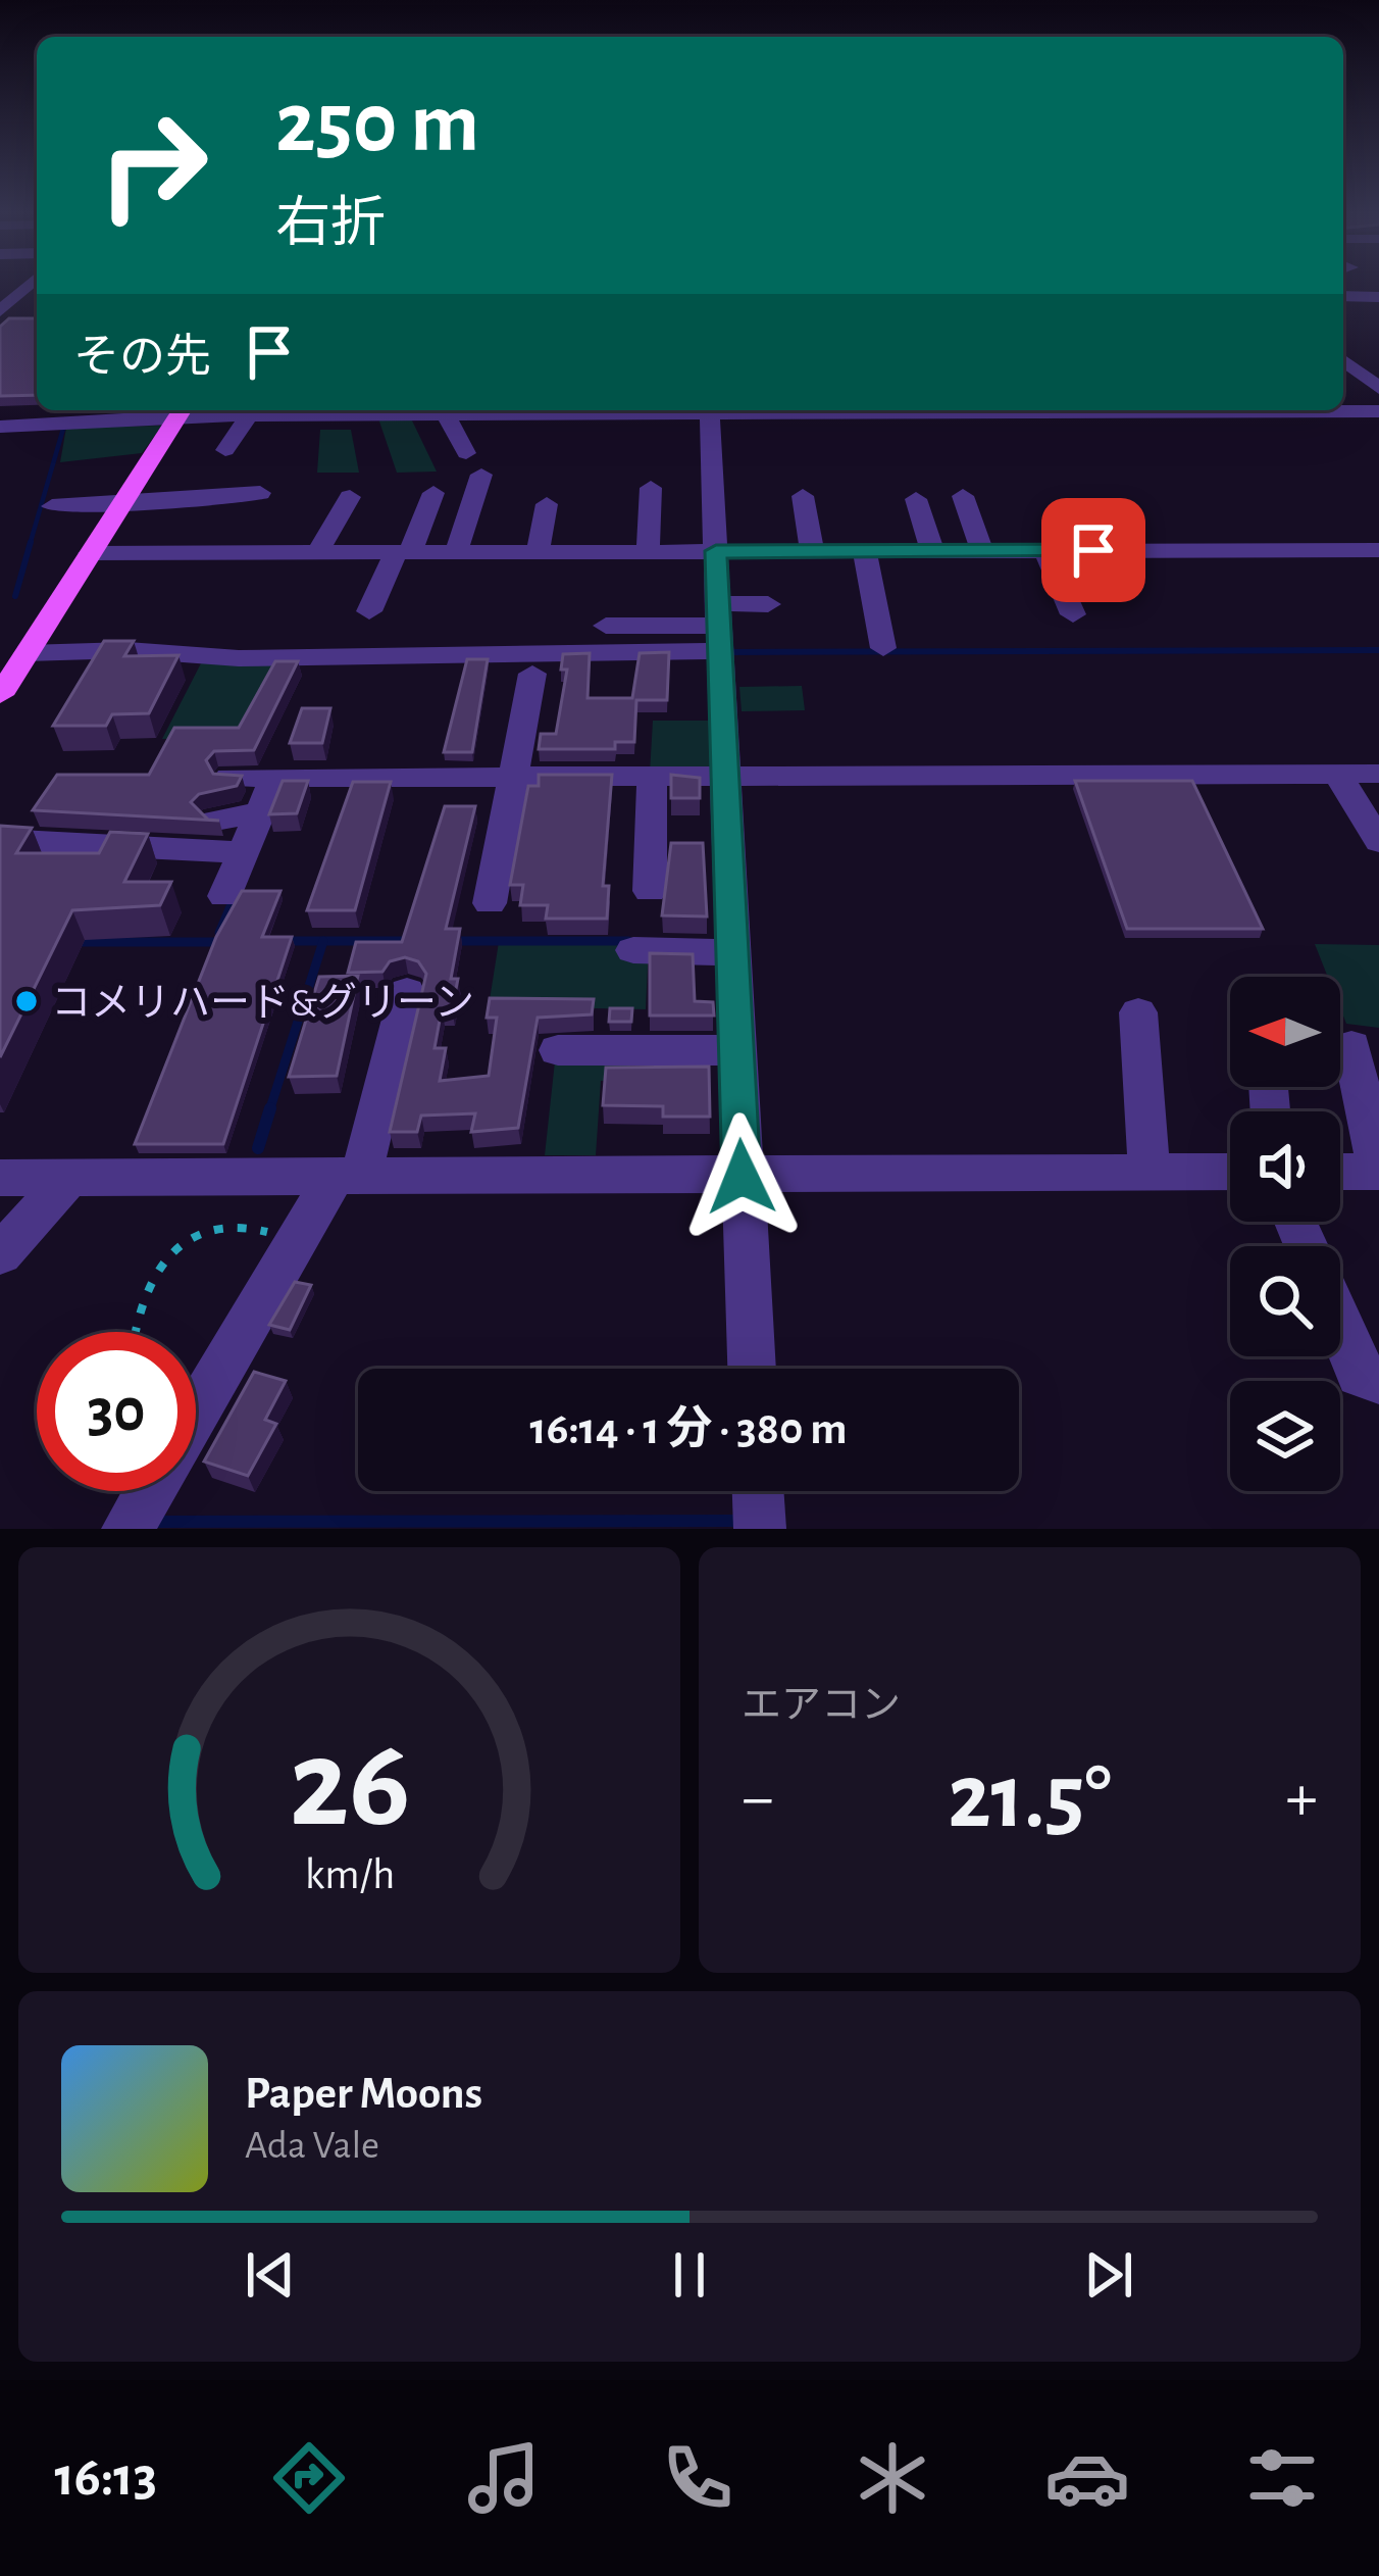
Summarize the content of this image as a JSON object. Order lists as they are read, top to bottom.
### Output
{
  "places": ["コメリハード&グリーン"],
  "north": "left",
  "page": {
    "turn": ["250 m", "右折"],
    "then": "その先",
    "limit": "30",
    "trip": "16:14 · 1 分 · 380 m",
    "tile": "エアコン",
    "heat": ["−", "21.5°", "+"],
    "song": ["Paper Moons", "Ada Vale"],
    "tabs": "16:13",
    "gauge": ["26", "km/h"]
  }
}
